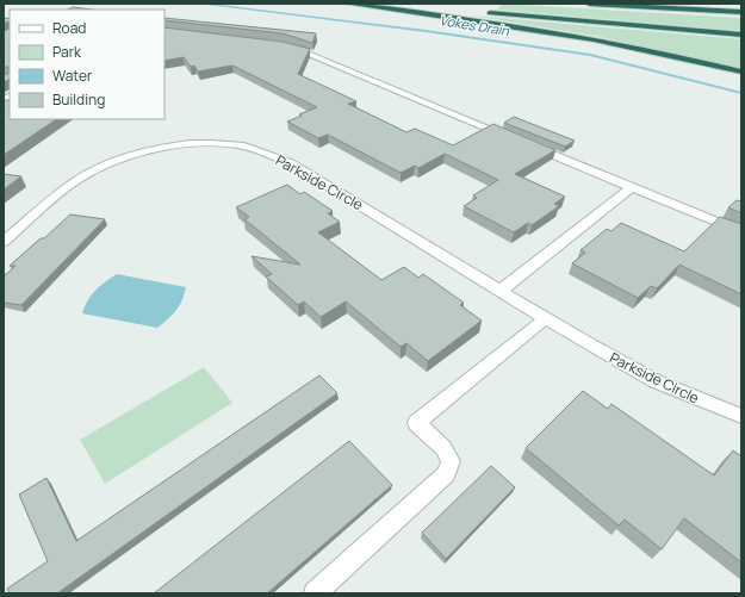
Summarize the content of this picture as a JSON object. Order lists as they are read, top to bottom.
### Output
{
  "streets": {
    "street": ["Parkside Circle"]
  },
  "water": ["Vokes Drain"],
  "legend": [
    "Road",
    "Park",
    "Water",
    "Building"
  ]
}
